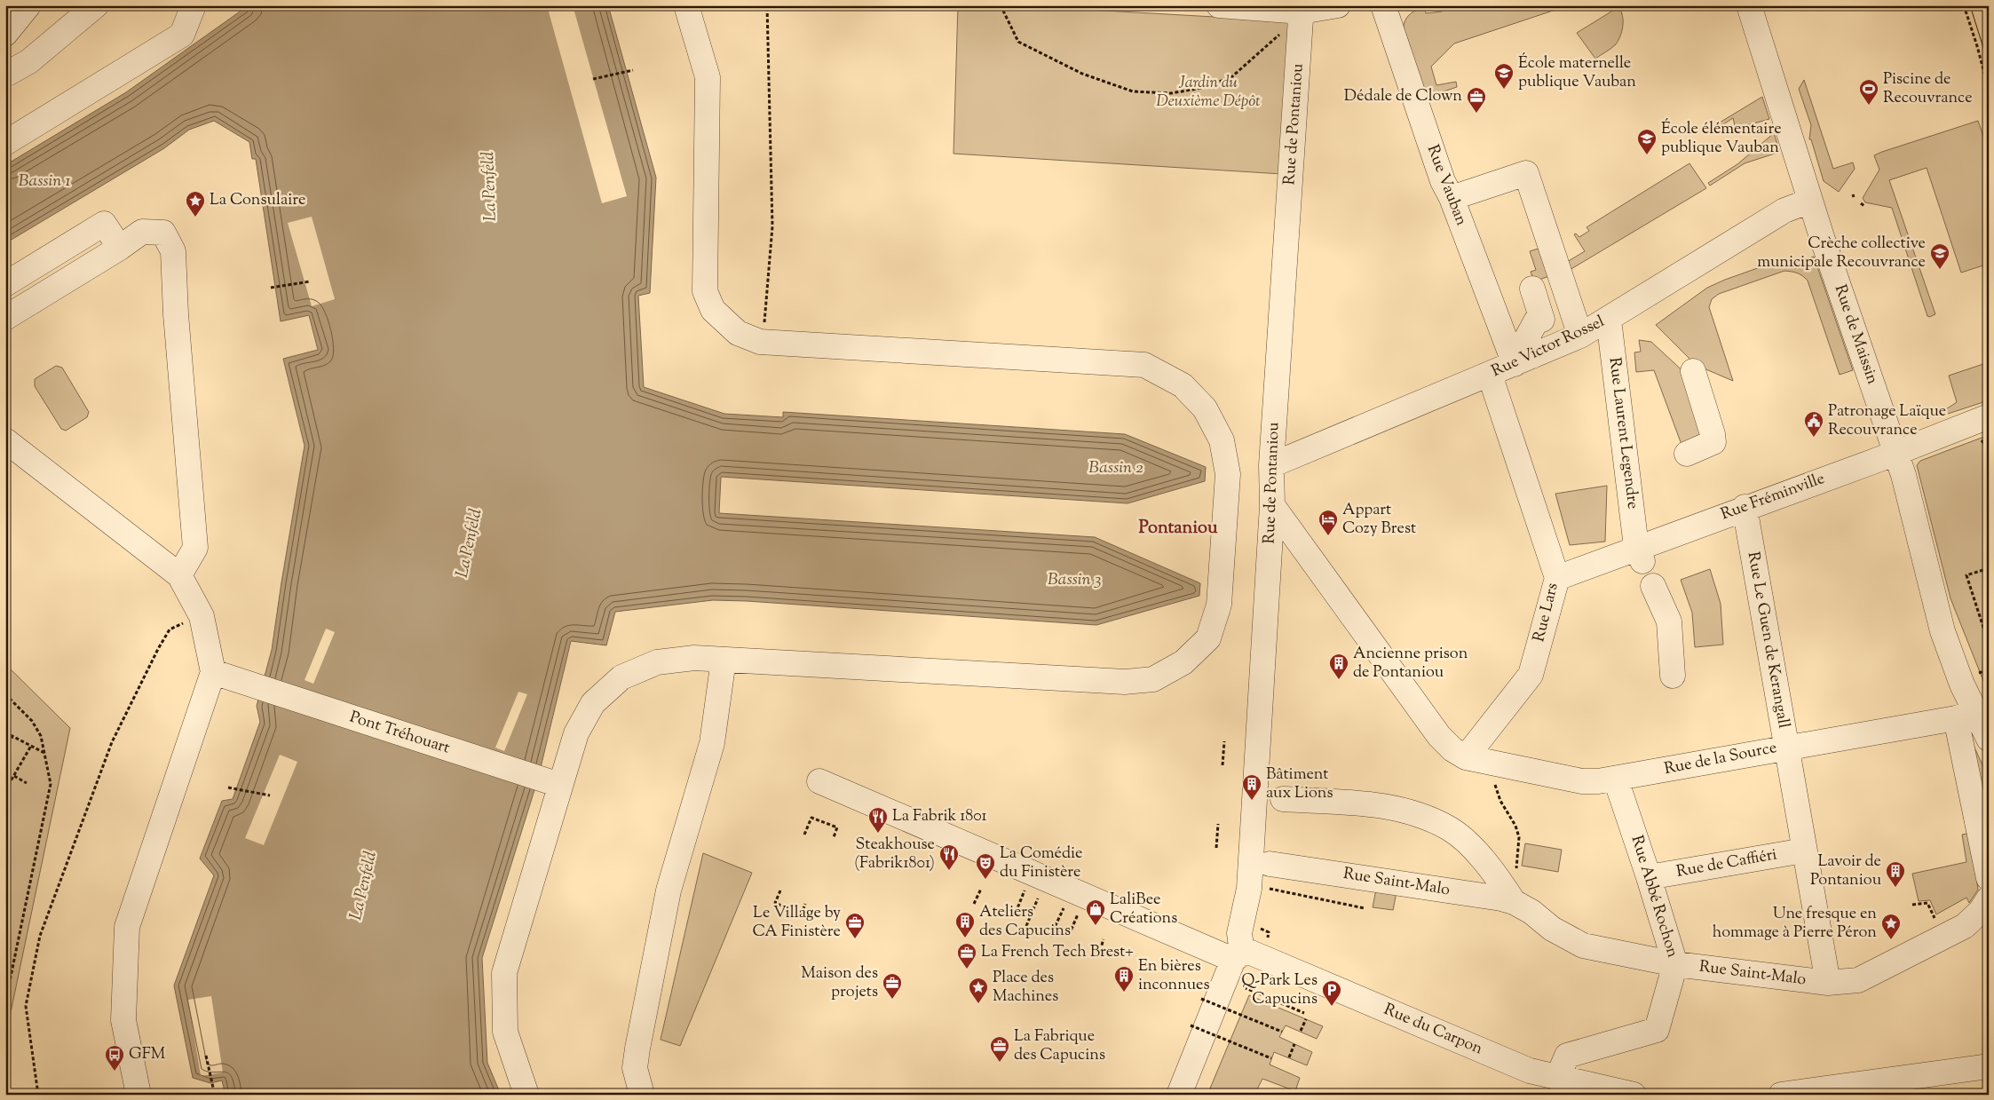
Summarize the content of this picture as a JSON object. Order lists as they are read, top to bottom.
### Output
{
  "streets": {
    "street": [
      "Rue de Pontaniou",
      "Rue Vauban",
      "Rue de Maissin",
      "Rue Victor Rossel",
      "Rue Laurent Legendre",
      "Rue Fréminville",
      "Rue Lars",
      "Rue Le Guen de Kerangall",
      "Pont Tréhouart",
      "Rue de la Source",
      "Rue de Caffiéri",
      "Rue Saint-Malo",
      "Rue Abbé Rochon",
      "Rue du Carpon"
    ]
  },
  "crossings": [
    ["Rue de Pontaniou", "Rue Victor Rossel"],
    ["Rue de Pontaniou", "Rue du Carpon"],
    ["Rue Vauban", "Rue Victor Rossel"],
    ["Rue de Maissin", "Rue Victor Rossel"],
    ["Rue de Maissin", "Rue Fréminville"],
    ["Rue de Maissin", "Rue de la Source"],
    ["Rue Victor Rossel", "Rue Laurent Legendre"],
    ["Rue Victor Rossel", "Rue Lars"],
    ["Rue Laurent Legendre", "Rue Fréminville"],
    ["Rue Fréminville", "Rue Lars"],
    ["Rue Fréminville", "Rue Le Guen de Kerangall"],
    ["Rue Lars", "Rue de la Source"],
    ["Rue Le Guen de Kerangall", "Rue de la Source"],
    ["Rue Le Guen de Kerangall", "Rue de Caffiéri"],
    ["Rue Le Guen de Kerangall", "Rue Saint-Malo"],
    ["Rue de la Source", "Rue Abbé Rochon"],
    ["Rue de Caffiéri", "Rue Abbé Rochon"],
    ["Rue Saint-Malo", "Rue Abbé Rochon"],
    ["Rue Abbé Rochon", "Rue du Carpon"]
  ],
  "districts": ["Pontaniou"],
  "water": [
    "Bassin 1",
    "La Penfeld",
    "Bassin 2",
    "Bassin 3"
  ],
  "parks": ["Jardin du Deuxième Dépôt"],
  "places": {
    "school or university": ["École maternelle publique Vauban", "École élémentaire publique Vauban", "Crèche collective municipale Recouvrance"],
    "sports": ["Piscine de Recouvrance"],
    "office": [
      "Dédale de Clown",
      "Le Village by CA Finistère",
      "La French Tech Brest+",
      "Maison des projets",
      "La Fabrique des Capucins"
    ],
    "place": ["La Consulaire", "Une fresque en hommage à Pierre Péron", "Place des Machines"],
    "public building": ["Patronage Laïque Recouvrance"],
    "hotel": ["Appart Cozy Brest"],
    "building": [
      "Ancienne prison de Pontaniou",
      "Bâtiment aux Lions",
      "Lavoir de Pontaniou",
      "Ateliers des Capucins",
      "En bières inconnues"
    ],
    "restaurant": ["La Fabrik 1801", "Steakhouse (Fabrik1801)"],
    "theatre": ["La Comédie du Finistère"],
    "shop": ["LaliBee Créations"],
    "parking": ["Q-Park Les Capucins"],
    "bus stop": ["GFM"]
  }
}
